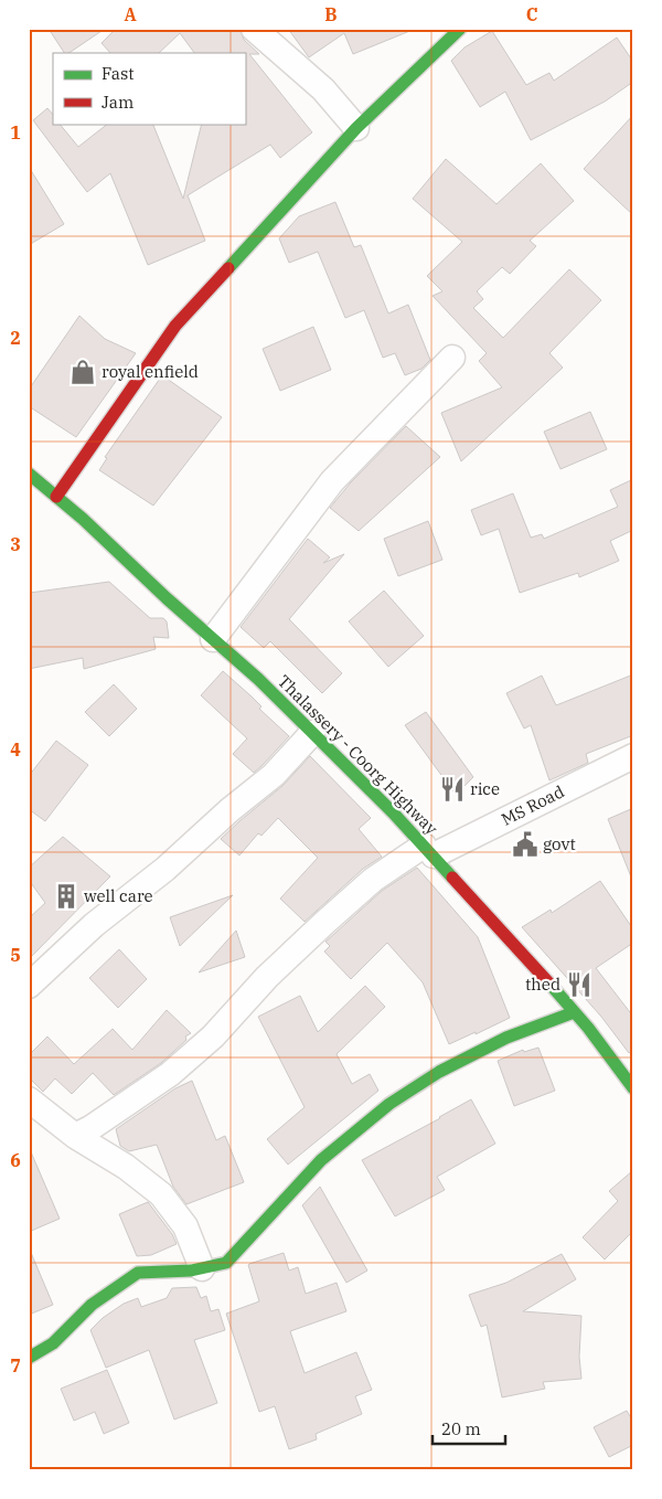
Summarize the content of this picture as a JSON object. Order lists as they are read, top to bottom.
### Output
{
  "streets": {
    "street": ["Thalassery - Coorg Highway", "MS Road"]
  },
  "crossings": [
    ["Thalassery - Coorg Highway", "MS Road"]
  ],
  "places": {
    "shop": ["royal enfield"],
    "restaurant": ["rice", "thed"],
    "public building": ["govt"],
    "building": ["well care"]
  },
  "legend": ["Fast", "Jam"],
  "scale_bar": "20 m",
  "grid": {
    "columns": ["A", "B", "C"],
    "rows": [
      "1",
      "2",
      "3",
      "4",
      "5",
      "6",
      "7"
    ]
  }
}
